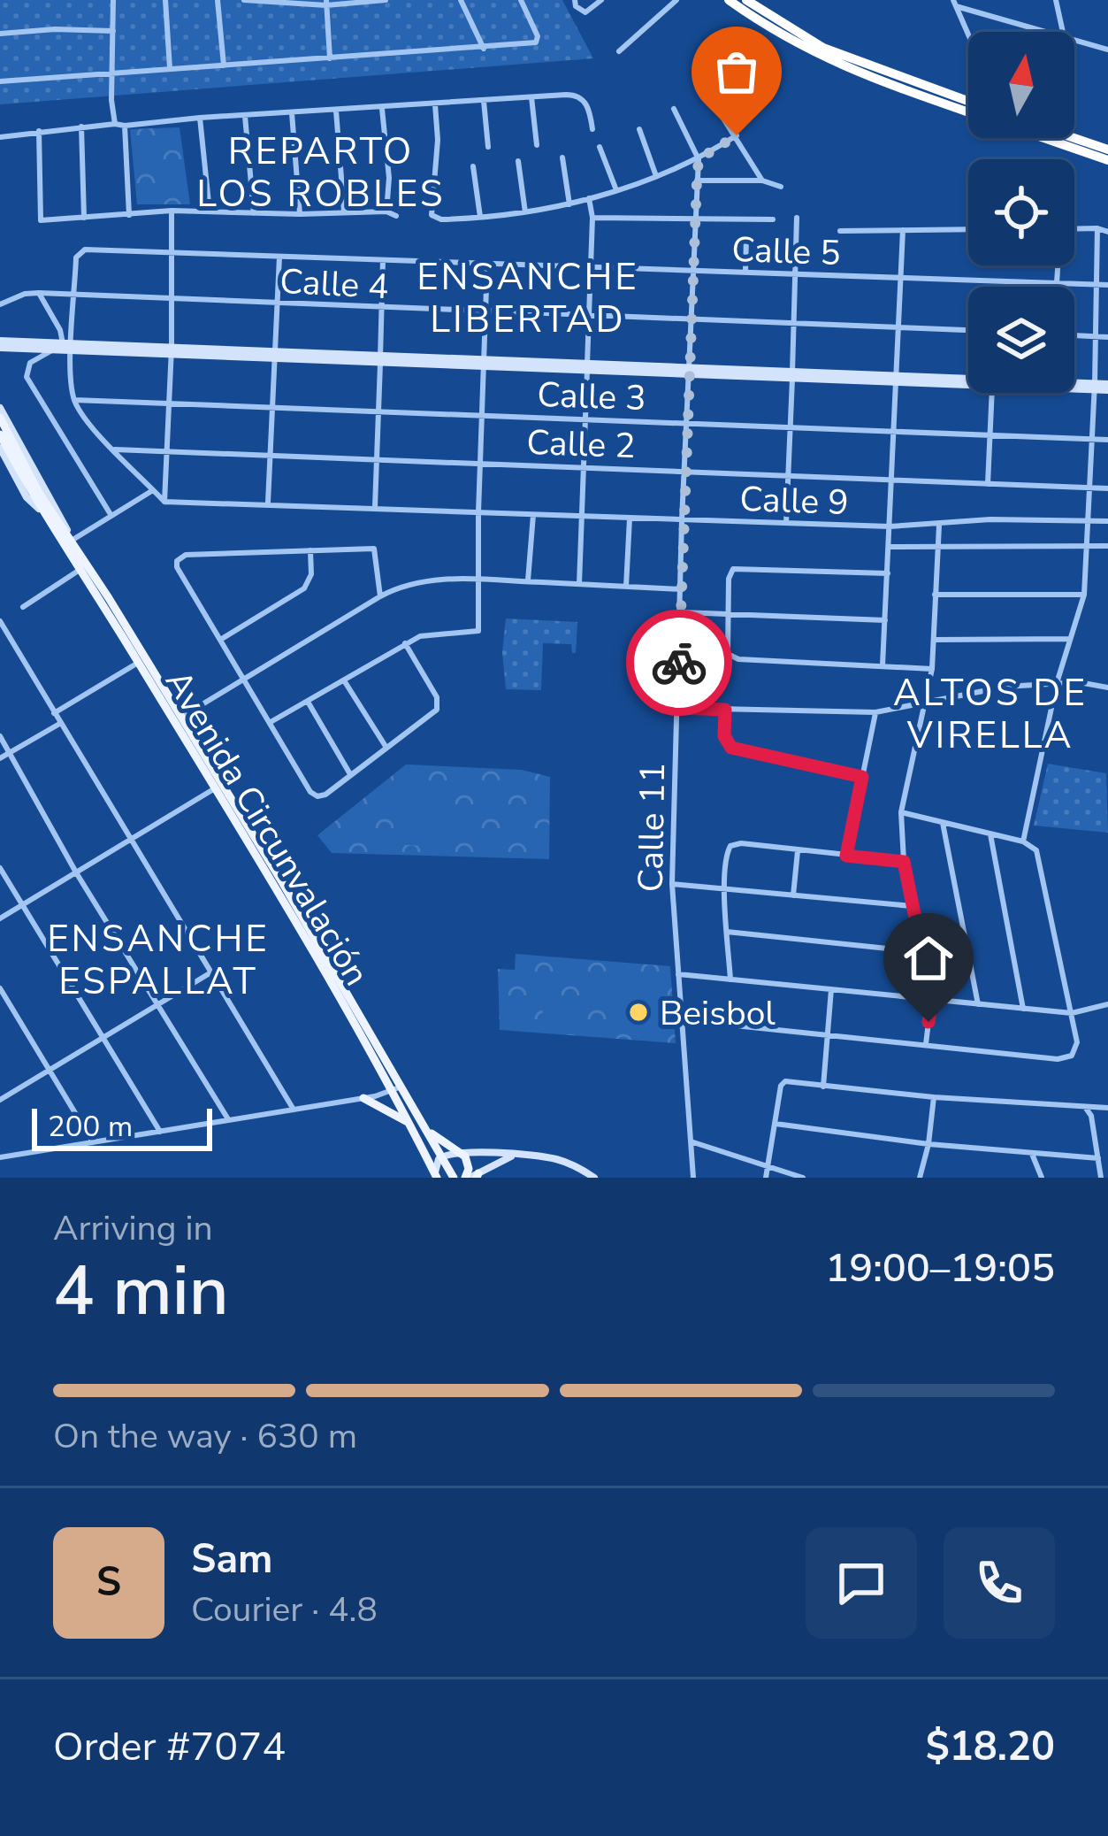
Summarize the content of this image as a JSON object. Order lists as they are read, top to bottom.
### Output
{
  "streets": {
    "main road": ["Avenida Circunvalación"],
    "street": [
      "Calle 5",
      "Calle 4",
      "Calle 3",
      "Calle 2",
      "Calle 9",
      "Calle 11"
    ]
  },
  "crossings": [
    ["Calle 5", "Calle 4"],
    ["Calle 5", "Calle 11"],
    ["Calle 4", "Calle 11"],
    ["Calle 3", "Calle 11"],
    ["Calle 2", "Calle 11"],
    ["Calle 9", "Calle 11"]
  ],
  "districts": [
    "REPARTO LOS ROBLES",
    "ENSANCHE LIBERTAD",
    "ALTOS DE VIRELLA",
    "ENSANCHE ESPALLAT"
  ],
  "places": ["Beisbol"],
  "scale_bar": "200 m",
  "north": "top",
  "page": {
    "scale": "200 m",
    "heading": ["4 min", "Arriving in", "19:00–19:05"],
    "panel": [
      "Sam",
      "Courier · 4.8",
      "Order #7074",
      "$18.20"
    ],
    "bar": "On the way · 630 m",
    "round": "S"
  }
}
